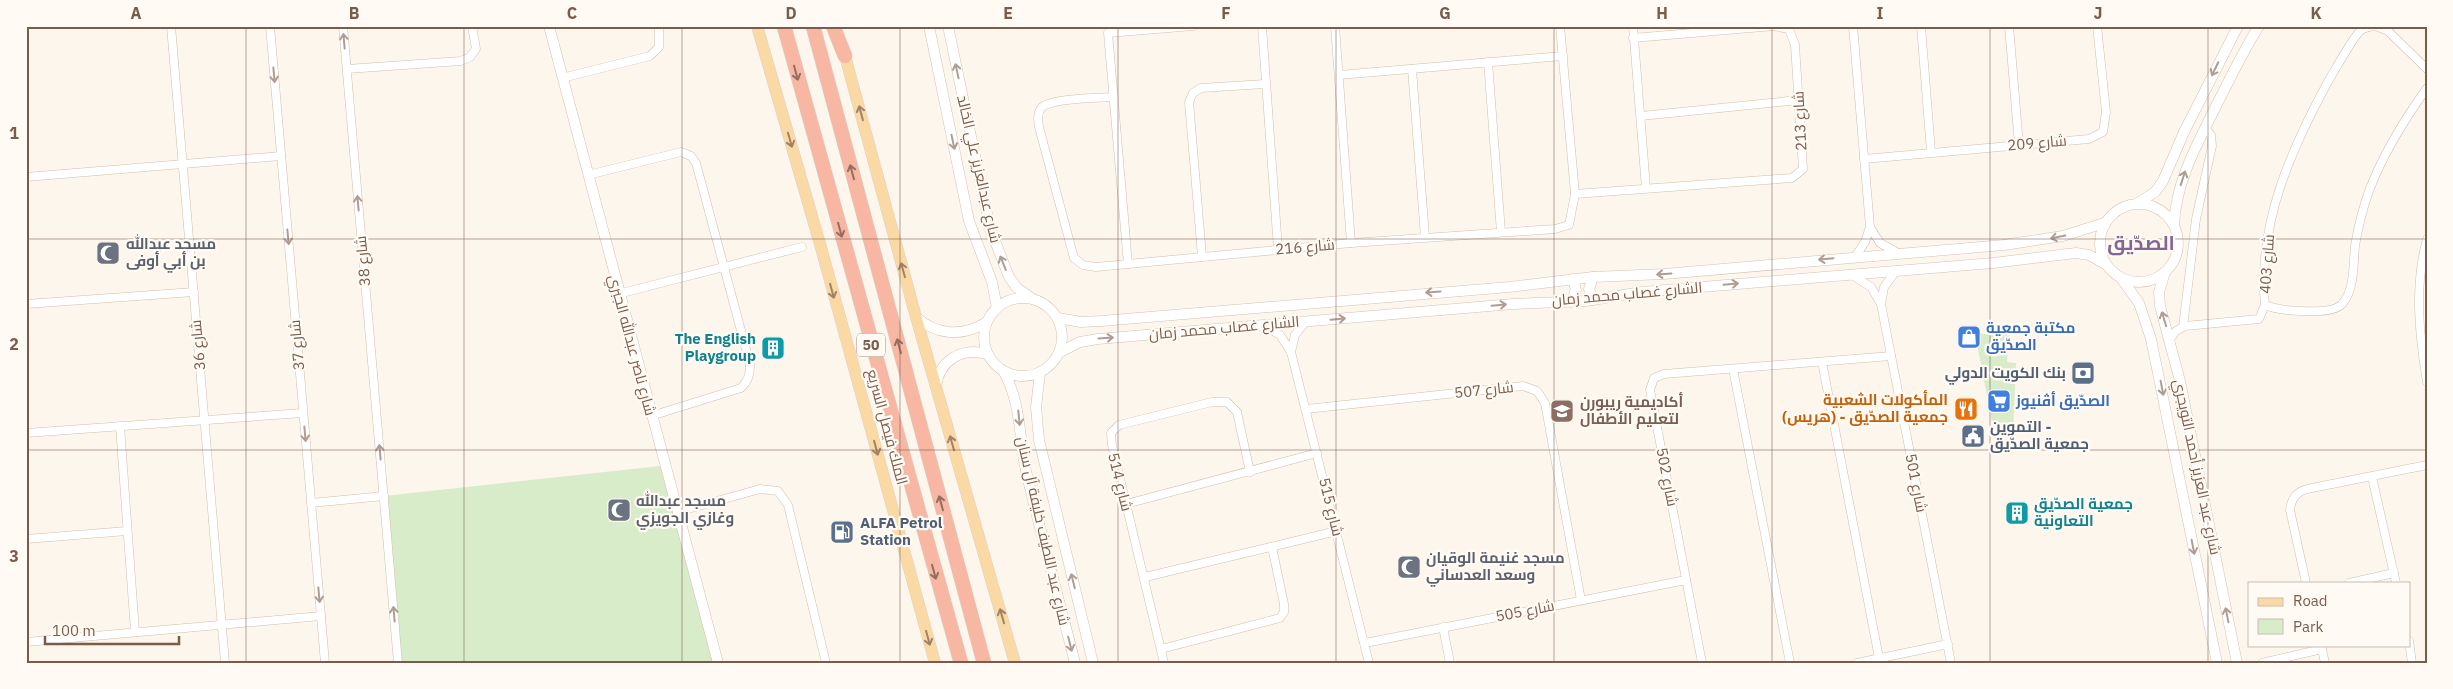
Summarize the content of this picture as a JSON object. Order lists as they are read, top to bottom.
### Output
{
  "streets": {
    "highway": ["50", "الملك فيصل السريع"],
    "street": [
      "شارع 213",
      "شارع 209",
      "شارع عبدالعزيز علي الخالد",
      "شارع 216",
      "شارع 38",
      "شارع 403",
      "الشارع غصاب محمد زمان",
      "شارع 36",
      "شارع 37",
      "شارع ناصر عبدالله الجبري",
      "شارع 507",
      "شارع عبد العزيز أحمد التويجري",
      "شارع 502",
      "شارع 514",
      "شارع 501",
      "شارع 515",
      "شارع عبد اللطيف خليفة آل سنان",
      "شارع 505"
    ]
  },
  "crossings": [
    ["شارع 213", "شارع 216"],
    ["شارع عبدالعزيز علي الخالد", "الشارع غصاب محمد زمان"],
    ["شارع عبدالعزيز علي الخالد", "شارع عبد اللطيف خليفة آل سنان"],
    ["الشارع غصاب محمد زمان", "شارع عبد العزيز أحمد التويجري"],
    ["الشارع غصاب محمد زمان", "شارع 501"],
    ["الشارع غصاب محمد زمان", "شارع 515"],
    ["الشارع غصاب محمد زمان", "شارع عبد اللطيف خليفة آل سنان"],
    ["شارع 507", "شارع 515"],
    ["شارع 507", "شارع 505"],
    ["شارع 502", "شارع 501"],
    ["شارع 502", "شارع 505"],
    ["شارع 515", "شارع 505"]
  ],
  "one_way": ["شارع 38", "شارع 37"],
  "districts": ["الصدّيق"],
  "places": {
    "mosque": ["مسجد عبدالله بن أبي أوفى", "مسجد عبدالله وغازي الجويزي", "مسجد غنيمة الوقيان وسعد العدساني"],
    "shop": ["مكتبة جمعية الصدّيق"],
    "building": ["The English Playgroup", "جمعية الصدّيق التعاونية"],
    "bank": ["بنك الكويت الدولي"],
    "supermarket": ["الصدّيق أڤنيوز"],
    "restaurant": ["المأكولات الشعبية (هريس) - جمعية الصدّيق"],
    "school or university": ["أكاديمية ريبورن لتعليم الأطفال"],
    "public building": ["التموين - جمعية الصدّيق"],
    "fuel station": ["ALFA Petrol Station"]
  },
  "legend": ["Road", "Park"],
  "scale_bar": "100 m",
  "grid": {
    "columns": [
      "A",
      "B",
      "C",
      "D",
      "E",
      "F",
      "G",
      "H",
      "I",
      "J",
      "K"
    ],
    "rows": ["1", "2", "3"]
  }
}
